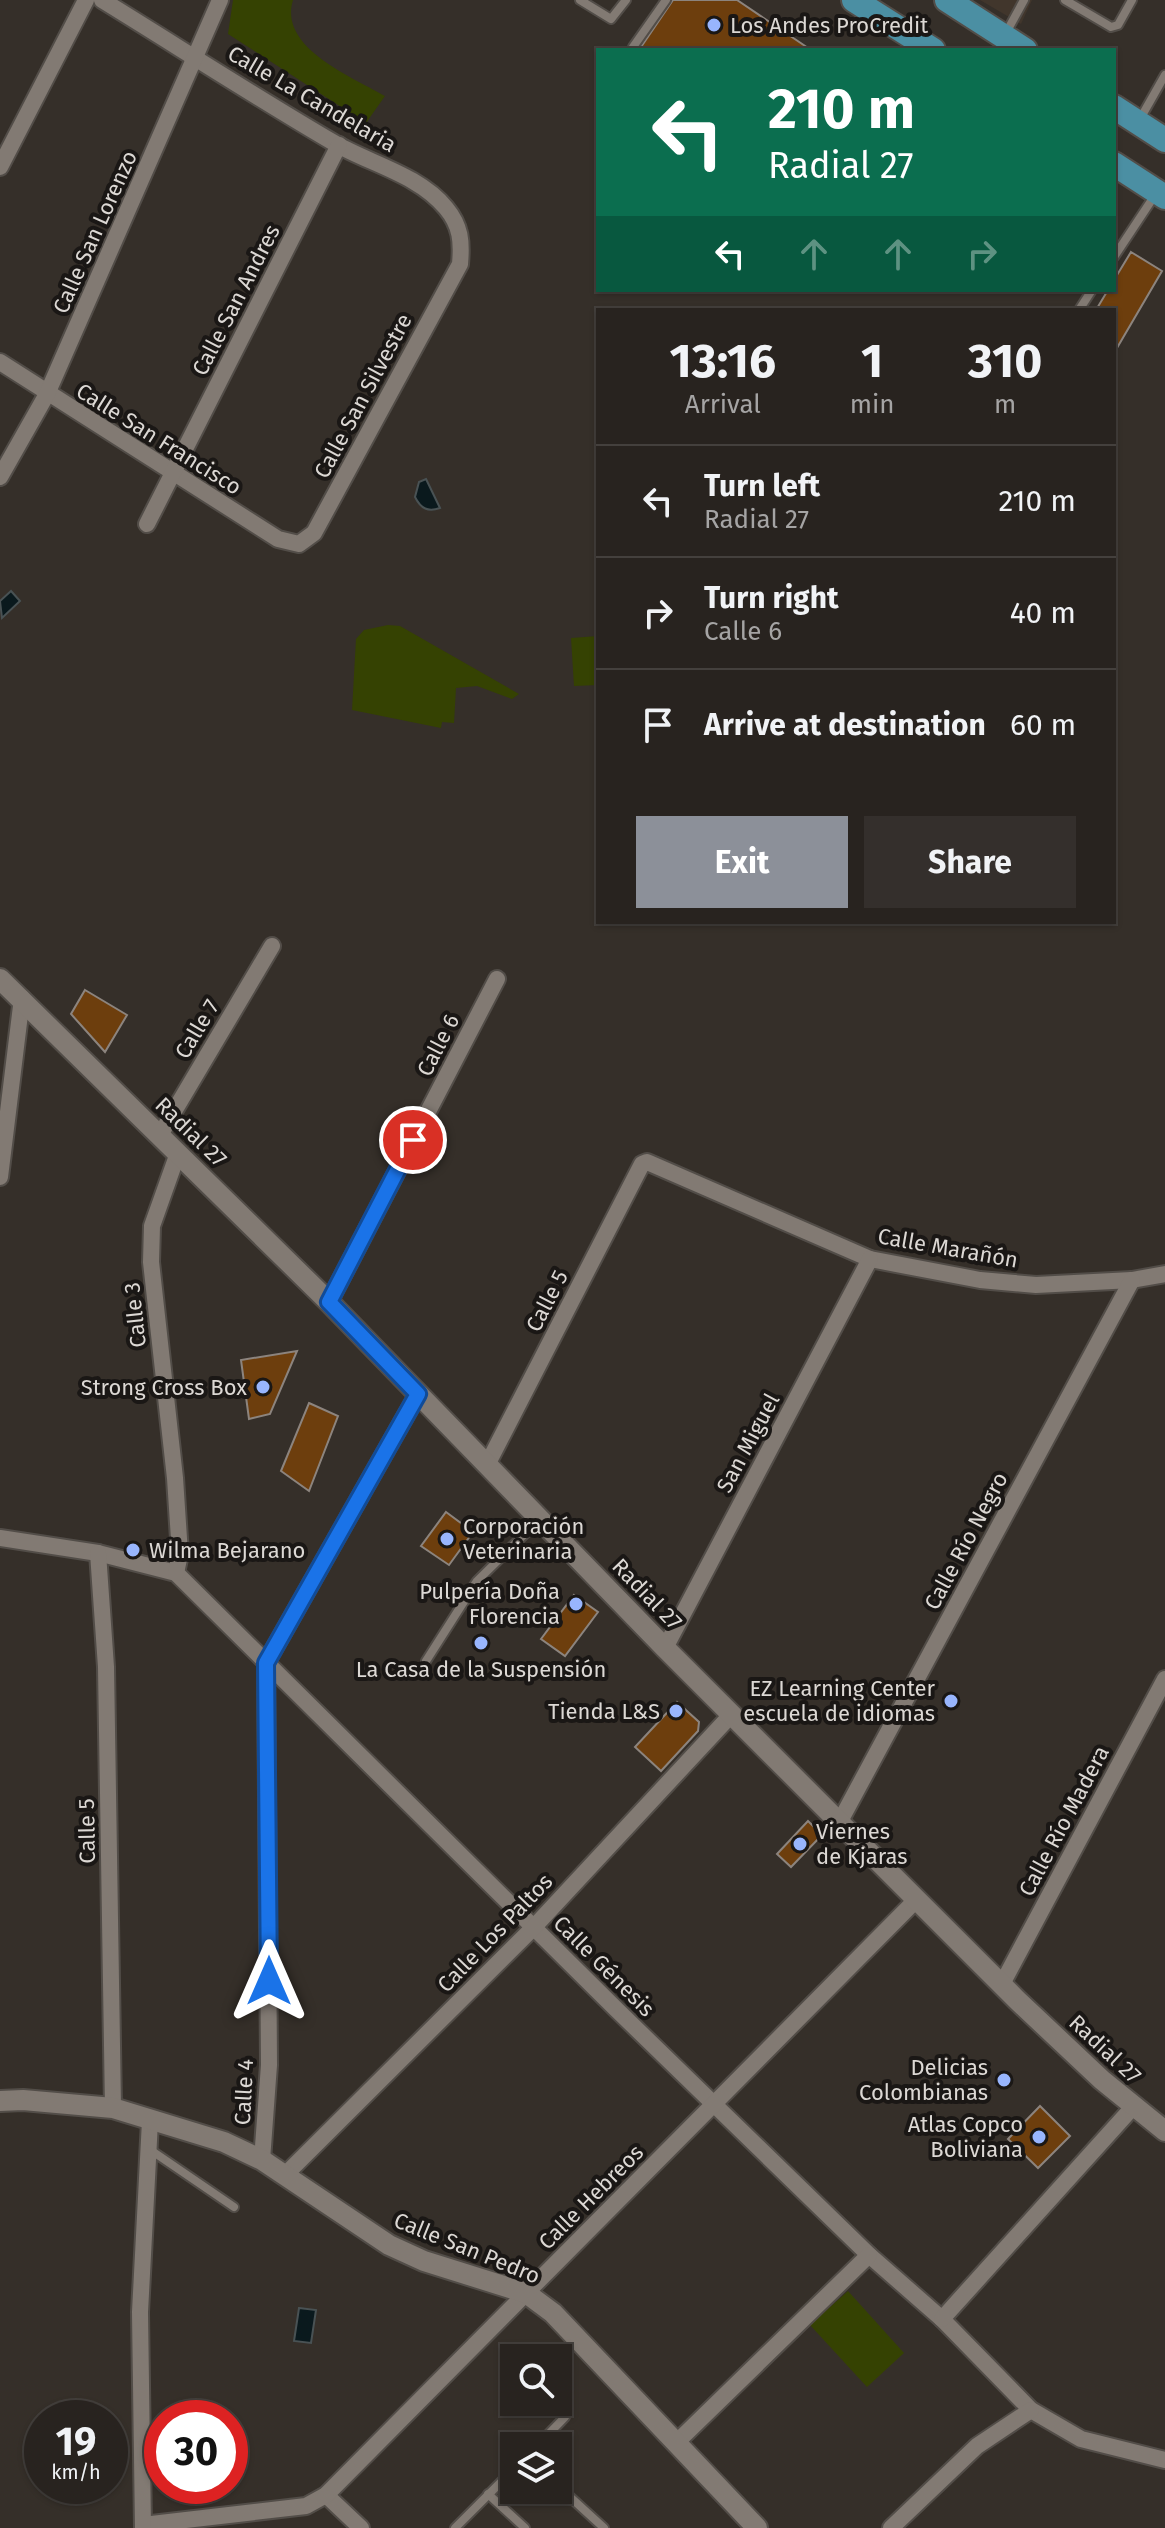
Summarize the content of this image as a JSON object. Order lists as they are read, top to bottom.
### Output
{
  "streets": {
    "street": [
      "Calle La Candelaria",
      "Calle San Lorenzo",
      "Calle San Andres",
      "Calle San Silvestre",
      "Calle San Francisco",
      "Calle 7",
      "Calle 6",
      "Radial 27",
      "Calle Marañón",
      "Calle 5",
      "Calle 3",
      "San Miguel",
      "Calle Río Negro",
      "Calle Río Madera",
      "Calle Los Paltos",
      "Calle Génesis",
      "Calle 4",
      "Calle Hebreos",
      "Calle San Pedro"
    ]
  },
  "crossings": [
    ["Calle La Candelaria", "Calle San Lorenzo"],
    ["Calle La Candelaria", "Calle San Andres"],
    ["Calle La Candelaria", "Calle San Silvestre"],
    ["Calle San Lorenzo", "Calle San Francisco"],
    ["Calle San Andres", "Calle San Francisco"],
    ["Calle San Silvestre", "Calle San Francisco"],
    ["Calle 7", "Radial 27"],
    ["Calle 6", "Radial 27"],
    ["Radial 27", "Calle 5"],
    ["Radial 27", "Calle 3"],
    ["Radial 27", "San Miguel"],
    ["Radial 27", "Calle Río Negro"],
    ["Radial 27", "Calle Río Madera"],
    ["Radial 27", "Calle Los Paltos"],
    ["Radial 27", "Calle 4"],
    ["Radial 27", "Calle Hebreos"],
    ["Calle Marañón", "Calle 5"],
    ["Calle Marañón", "San Miguel"],
    ["Calle Marañón", "Calle Río Negro"],
    ["Calle 5", "Calle San Pedro"],
    ["Calle 3", "Calle Génesis"],
    ["Calle Los Paltos", "Calle Génesis"],
    ["Calle Los Paltos", "Calle San Pedro"],
    ["Calle Génesis", "Calle 4"],
    ["Calle Génesis", "Calle Hebreos"],
    ["Calle 4", "Calle San Pedro"],
    ["Calle Hebreos", "Calle San Pedro"]
  ],
  "places": [
    "Los Andes ProCredit",
    "Strong Cross Box",
    "Corporación Veterinaria",
    "Wilma Bejarano",
    "Pulpería Doña Florencia",
    "La Casa de la Suspensión",
    "EZ Learning Center escuela de idiomas",
    "Tienda L&S",
    "Viernes de Kjaras",
    "Delicias Colombianas",
    "Atlas Copco Boliviana"
  ],
  "page": {
    "turn": ["210 m", "Radial 27"],
    "eta": [
      "13:16",
      "Arrival",
      "1",
      "min",
      "310",
      "m"
    ],
    "list": [
      {
        "name": "Turn left",
        "note": "Radial 27",
        "value": "210 m"
      },
      {
        "name": "Turn right",
        "note": "Calle 6",
        "value": "40 m"
      },
      {
        "name": "Arrive at destination",
        "value": "60 m"
      }
    ],
    "buttons": ["Exit", "Share"],
    "speed": "19 km/h",
    "limit": "30"
  }
}
